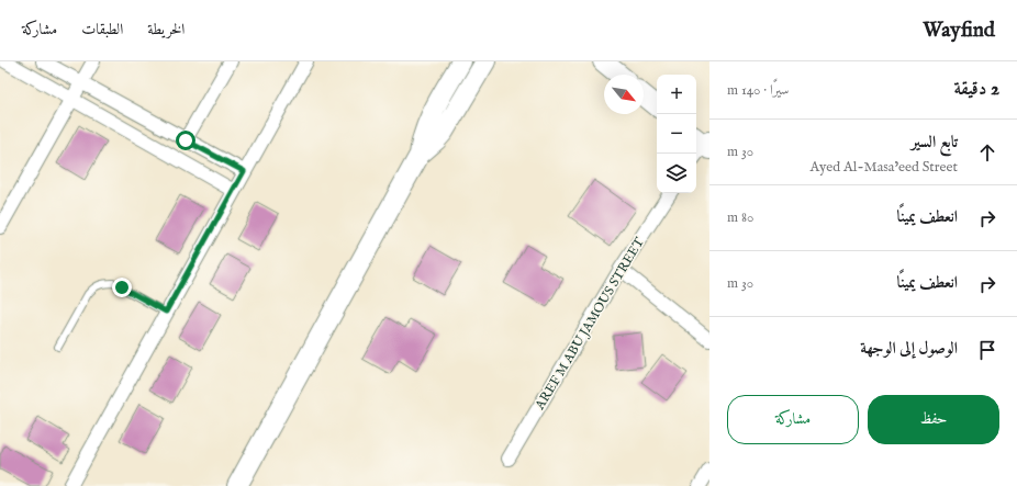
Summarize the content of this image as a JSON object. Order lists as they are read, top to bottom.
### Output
{
  "streets": {
    "street": ["AREF M ABU JAMOUS STREET"]
  },
  "north": "bottom right",
  "page": {
    "header": "Wayfind",
    "nav": ["الخريطة", "الطبقات", "مشاركة"],
    "heading": ["2 دقيقة", "سيرًا · 140 m"],
    "map_buttons": ["+", "−"],
    "list": [
      ["تابع السير", "Ayed Al-Masa’eed Street", "30 m"],
      ["انعطف يمينًا", "80 m"],
      ["انعطف يمينًا", "30 m"],
      "الوصول إلى الوجهة"
    ],
    "buttons": ["حفظ", "مشاركة"]
  }
}
